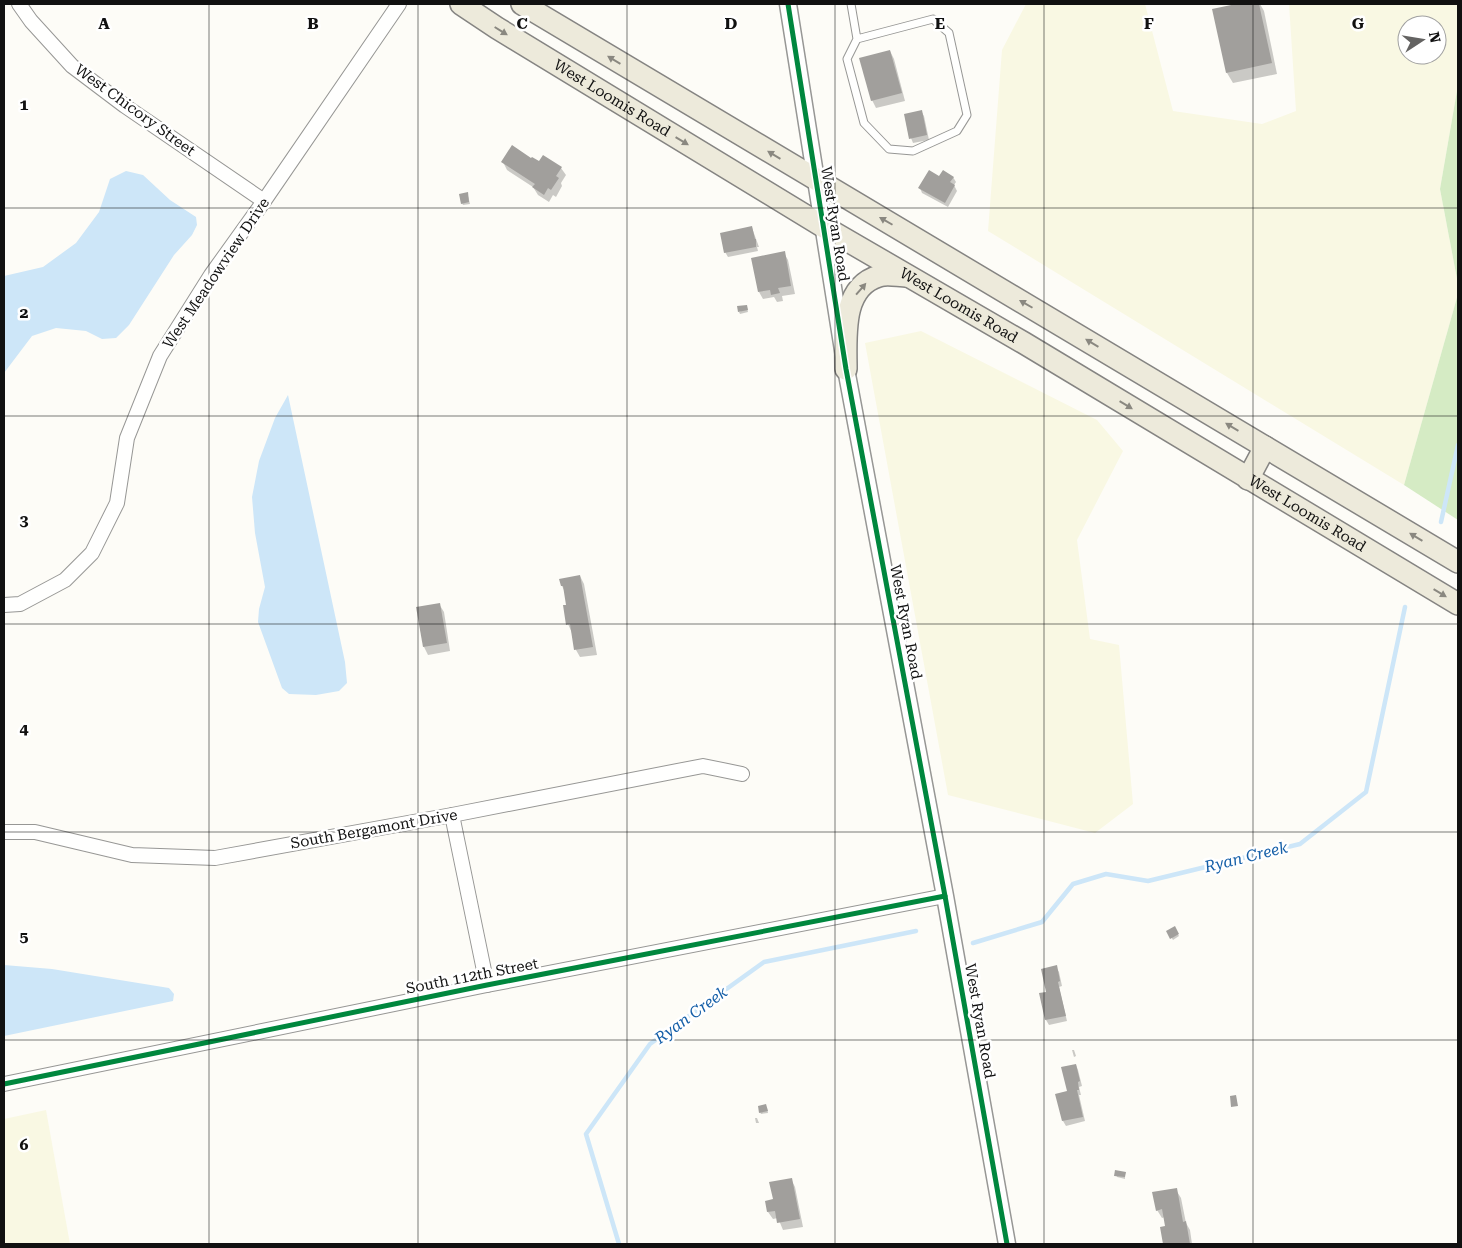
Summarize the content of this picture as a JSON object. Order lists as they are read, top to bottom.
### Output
{
  "streets": {
    "main road": ["West Loomis Road"],
    "street": [
      "West Chicory Street",
      "West Ryan Road",
      "West Meadowview Drive",
      "South Bergamont Drive",
      "South 112th Street"
    ]
  },
  "crossings": [
    ["West Loomis Road", "West Ryan Road"],
    ["West Chicory Street", "West Meadowview Drive"],
    ["West Ryan Road", "South 112th Street"]
  ],
  "water": ["Ryan Creek"],
  "north": "right",
  "grid": {
    "columns": [
      "A",
      "B",
      "C",
      "D",
      "E",
      "F",
      "G"
    ],
    "rows": [
      "1",
      "2",
      "3",
      "4",
      "5",
      "6"
    ]
  }
}
